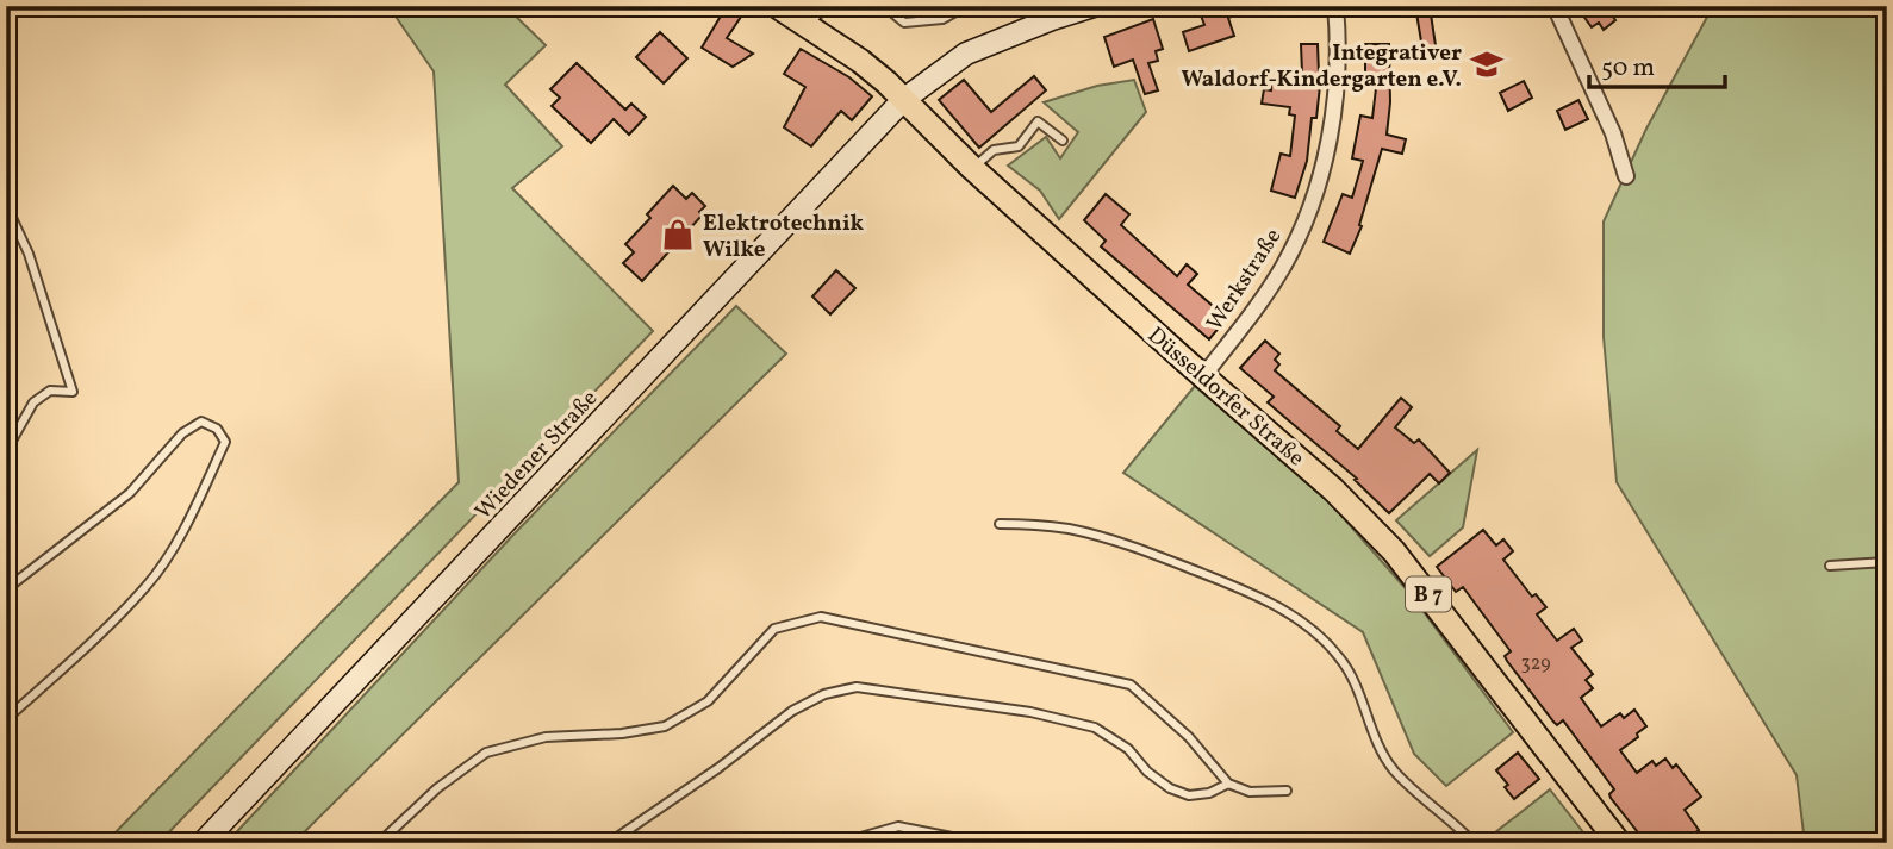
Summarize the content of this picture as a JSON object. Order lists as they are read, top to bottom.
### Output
{
  "streets": {
    "main road": ["Düsseldorfer Straße", "Wiedener Straße", "B 7"],
    "street": ["Werkstraße"]
  },
  "crossings": [
    ["Werkstraße", "Düsseldorfer Straße"],
    ["Düsseldorfer Straße", "Wiedener Straße"]
  ],
  "places": {
    "school or university": ["Integrativer Waldorf-Kindergarten e.V."],
    "shop": ["Elektrotechnik Wilke"]
  },
  "house_numbers": ["329"],
  "scale_bar": "50 m"
}
